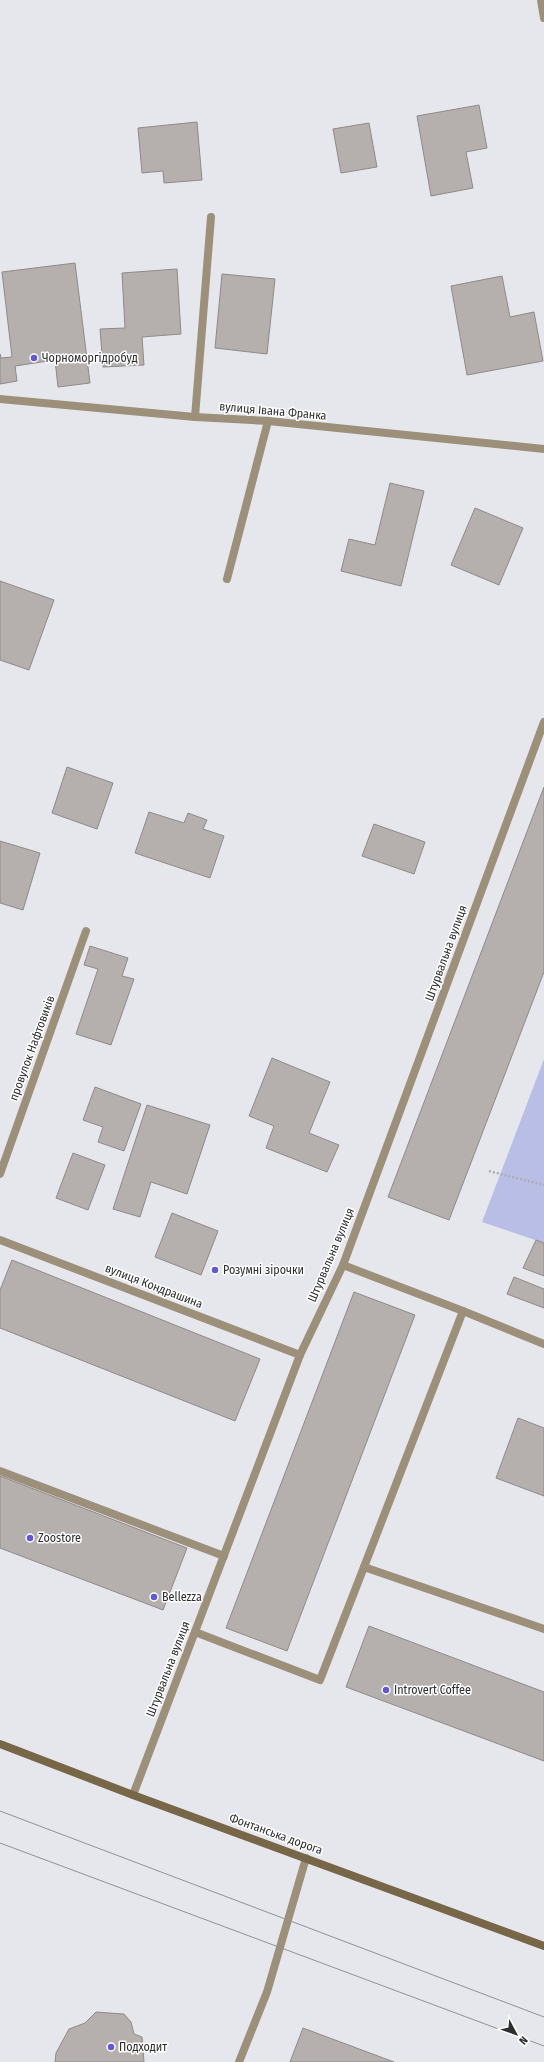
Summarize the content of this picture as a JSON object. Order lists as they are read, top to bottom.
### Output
{
  "streets": {
    "main road": ["Фонтанська дорога"],
    "street": [
      "вулиця Івана Франка",
      "Штурвальна вулиця",
      "провулок Нафтовиків",
      "вулиця Кондрашина"
    ]
  },
  "crossings": [
    ["Штурвальна вулиця", "вулиця Кондрашина"],
    ["Штурвальна вулиця", "Фонтанська дорога"]
  ],
  "places": [
    "Чорноморгідробуд",
    "Розумні зірочки",
    "Zoostore",
    "Bellezza",
    "Introvert Coffee",
    "Подходит"
  ],
  "north": "bottom right"
}
